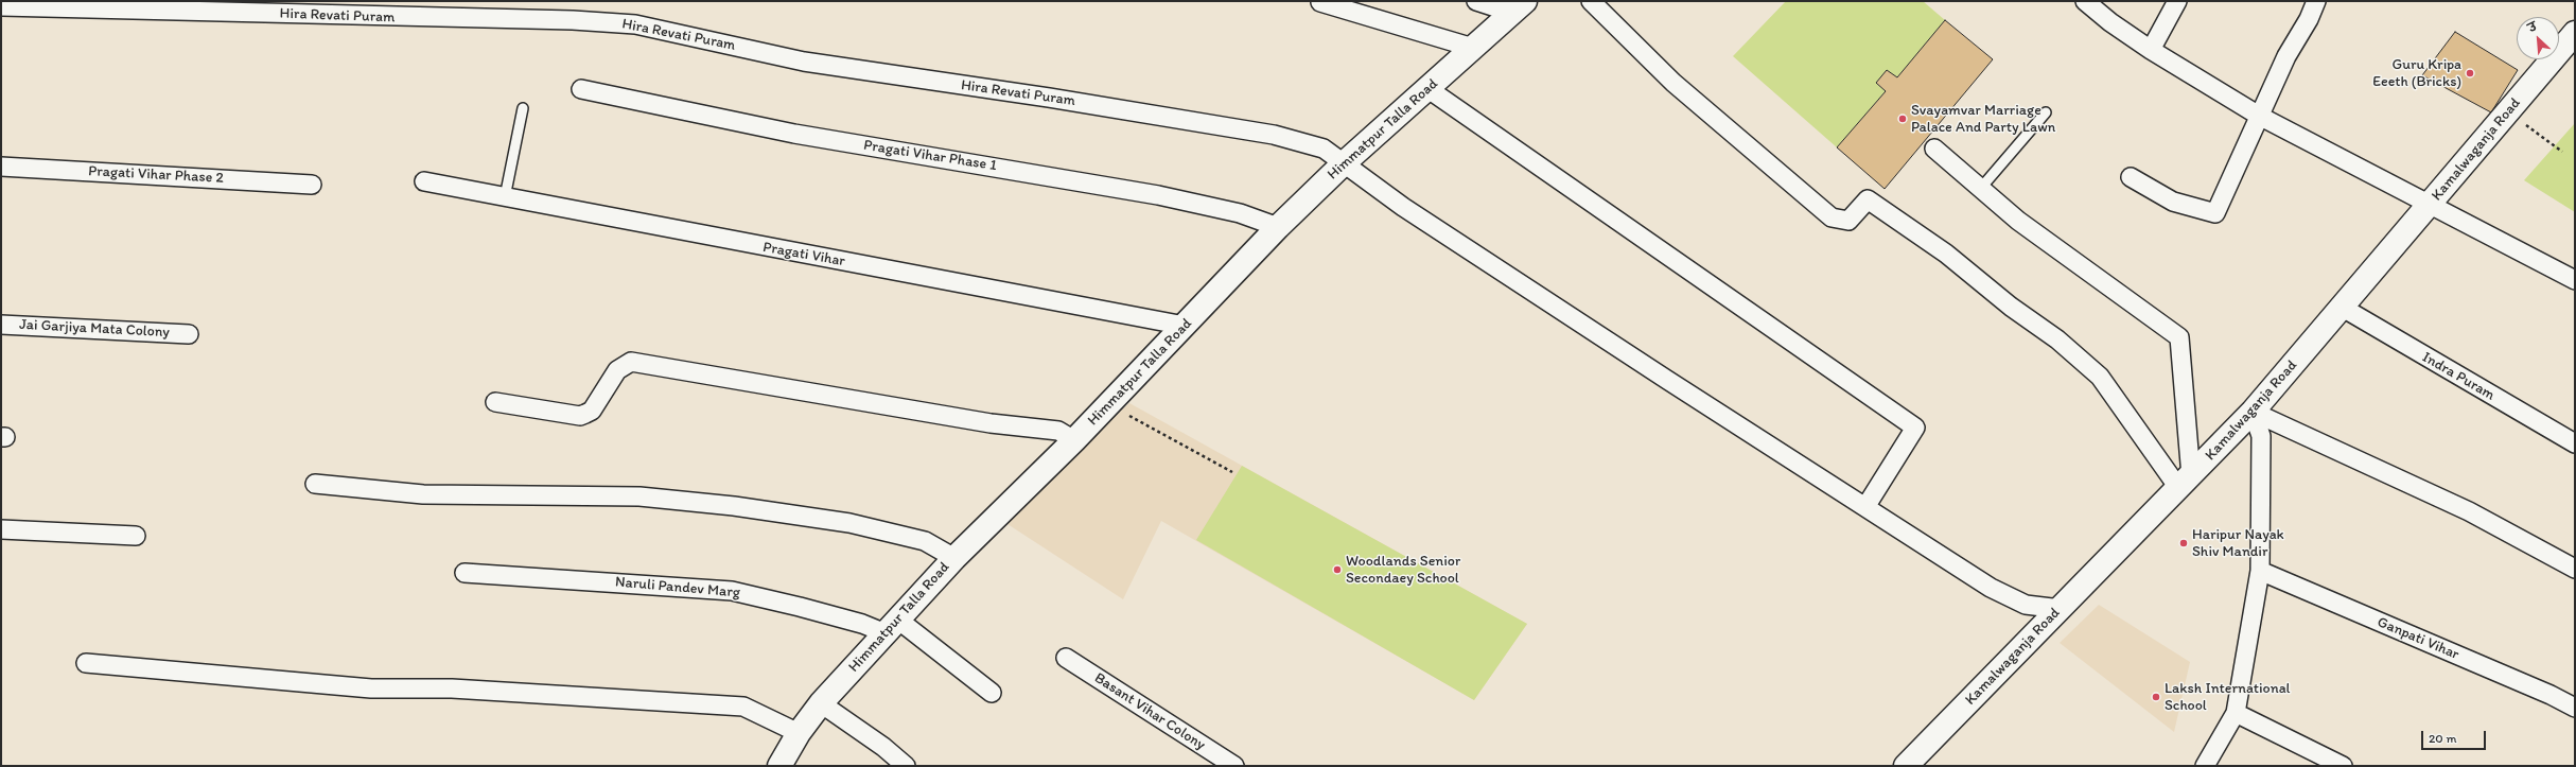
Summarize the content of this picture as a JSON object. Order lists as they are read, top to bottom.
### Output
{
  "streets": {
    "street": [
      "Hira Revati Puram",
      "Himmatpur Talla Road",
      "Kamalwaganja Road",
      "Pragati Vihar Phase 1",
      "Pragati Vihar Phase 2",
      "Pragati Vihar",
      "Jai Garjiya Mata Colony",
      "Indra Puram",
      "Naruli Pandev Marg",
      "Ganpati Vihar",
      "Basant Vihar Colony"
    ]
  },
  "crossings": [
    ["Hira Revati Puram", "Himmatpur Talla Road"],
    ["Hira Revati Puram", "Kamalwaganja Road"],
    ["Himmatpur Talla Road", "Pragati Vihar Phase 1"],
    ["Himmatpur Talla Road", "Pragati Vihar"],
    ["Himmatpur Talla Road", "Naruli Pandev Marg"],
    ["Kamalwaganja Road", "Indra Puram"]
  ],
  "places": [
    "Guru Kripa Eeeth (Bricks)",
    "Svayamvar Marriage Palace And Party Lawn",
    "Haripur Nayak Shiv Mandir",
    "Woodlands Senior Secondaey School",
    "Laksh International School"
  ],
  "scale_bar": "20 m",
  "north": "top left"
}
